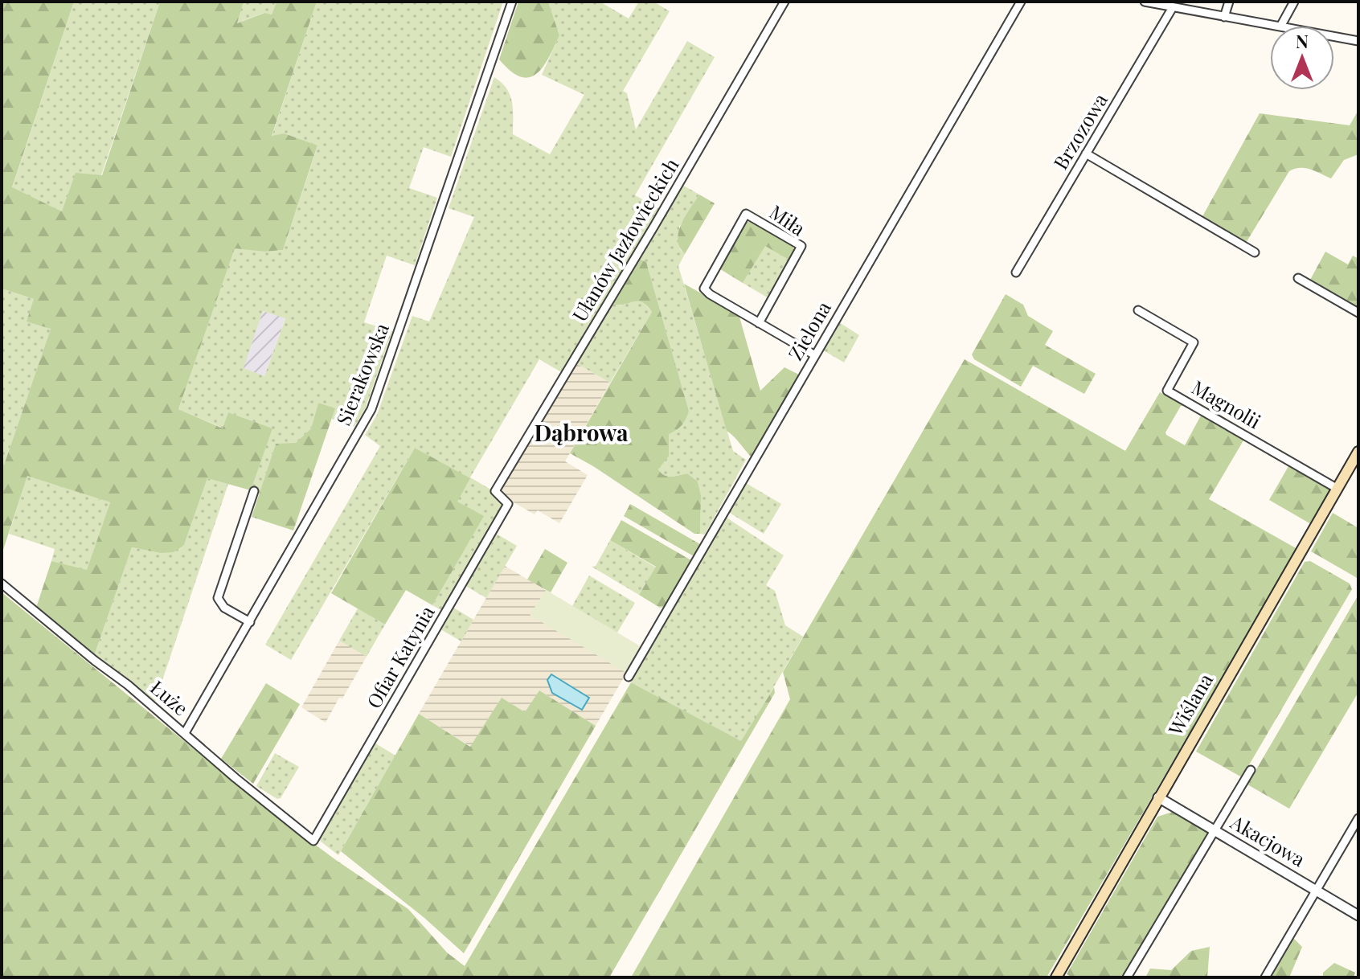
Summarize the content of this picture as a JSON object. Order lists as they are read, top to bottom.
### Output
{
  "streets": {
    "main road": ["Wiślana"],
    "street": [
      "Brzozowa",
      "Miła",
      "Ułanów Jazłowieckich",
      "Zielona",
      "Sierakowska",
      "Magnolii",
      "Ofiar Katynia",
      "Łuże",
      "Akacjowa"
    ]
  },
  "crossings": [
    ["Miła", "Zielona"],
    ["Ułanów Jazłowieckich", "Ofiar Katynia"],
    ["Sierakowska", "Łuże"],
    ["Magnolii", "Wiślana"],
    ["Ofiar Katynia", "Łuże"],
    ["Wiślana", "Akacjowa"]
  ],
  "districts": ["Dąbrowa"],
  "north": "top"
}
